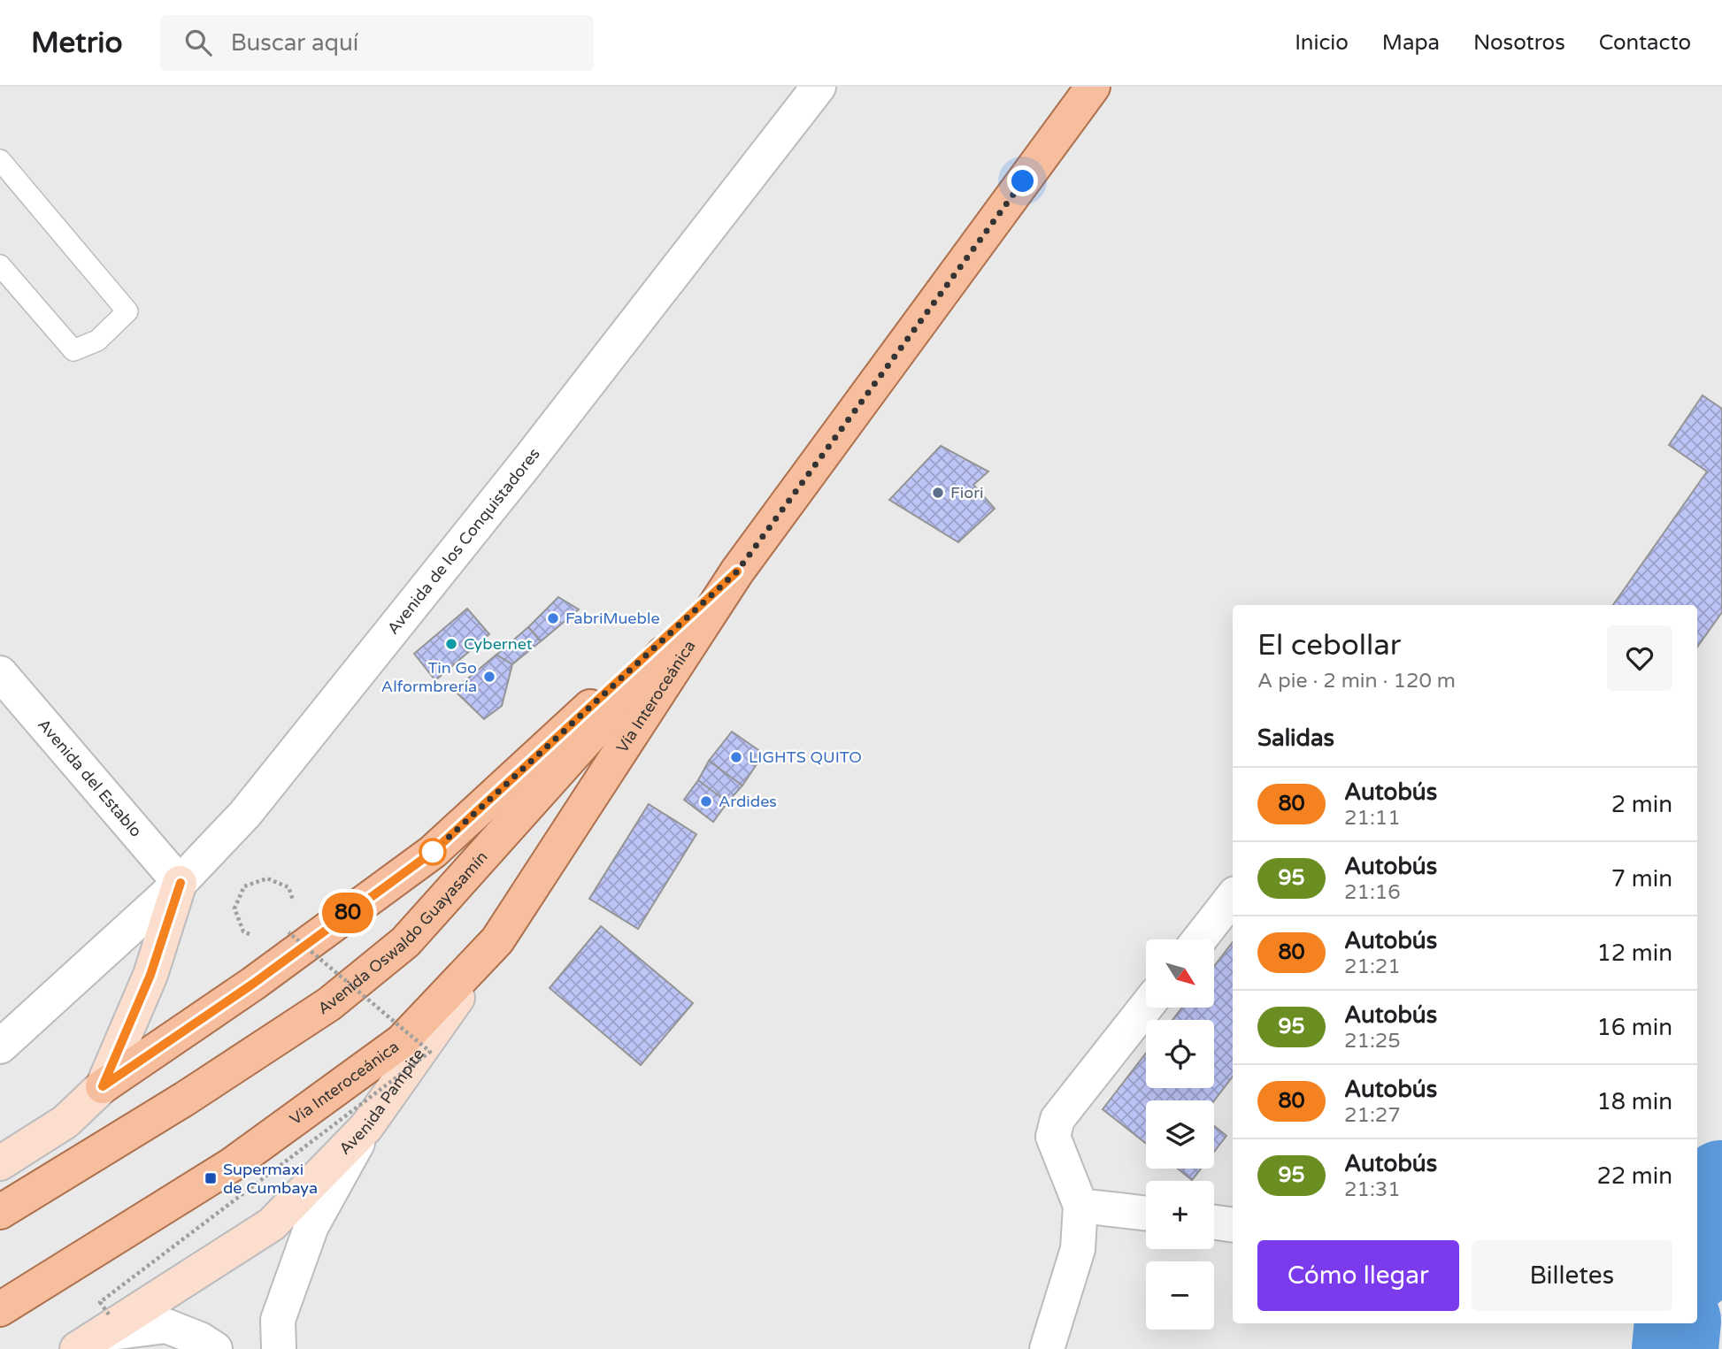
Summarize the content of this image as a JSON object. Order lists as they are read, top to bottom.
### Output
{
  "streets": {
    "main road": ["Vía Interoceánica", "Avenida Oswaldo Guayasamín", "Avenida Pampite"],
    "street": ["Avenida de los Conquistadores", "Avenida del Establo"]
  },
  "crossings": [
    ["Avenida de los Conquistadores", "Avenida del Establo"],
    ["Vía Interoceánica", "Avenida Oswaldo Guayasamín"],
    ["Vía Interoceánica", "Avenida Pampite"]
  ],
  "places": {
    "other": [
      "Fiori",
      "FabriMueble",
      "Cybernet",
      "Tin Go Alformbrería",
      "LIGHTS QUITO",
      "Ardides"
    ],
    "transit": ["Supermaxi de Cumbaya"]
  },
  "lines": ["bus line 80"],
  "north": "bottom right",
  "page": {
    "header": "Metrio",
    "search": "Buscar aquí",
    "nav": [
      "Inicio",
      "Mapa",
      "Nosotros",
      "Contacto"
    ],
    "on_map": "80",
    "heading": [
      ["El cebollar", "A pie · 2 min · 120 m"],
      "Salidas"
    ],
    "list": [
      {
        "mark": "80",
        "name": "Autobús",
        "note": "21:11",
        "value": "2 min"
      },
      {
        "mark": "95",
        "name": "Autobús",
        "note": "21:16",
        "value": "7 min"
      },
      {
        "mark": "80",
        "name": "Autobús",
        "note": "21:21",
        "value": "12 min"
      },
      {
        "mark": "95",
        "name": "Autobús",
        "note": "21:25",
        "value": "16 min"
      },
      {
        "mark": "80",
        "name": "Autobús",
        "note": "21:27",
        "value": "18 min"
      },
      {
        "mark": "95",
        "name": "Autobús",
        "note": "21:31",
        "value": "22 min"
      }
    ],
    "map_buttons": ["+", "−"],
    "buttons": ["Cómo llegar", "Billetes"]
  }
}
